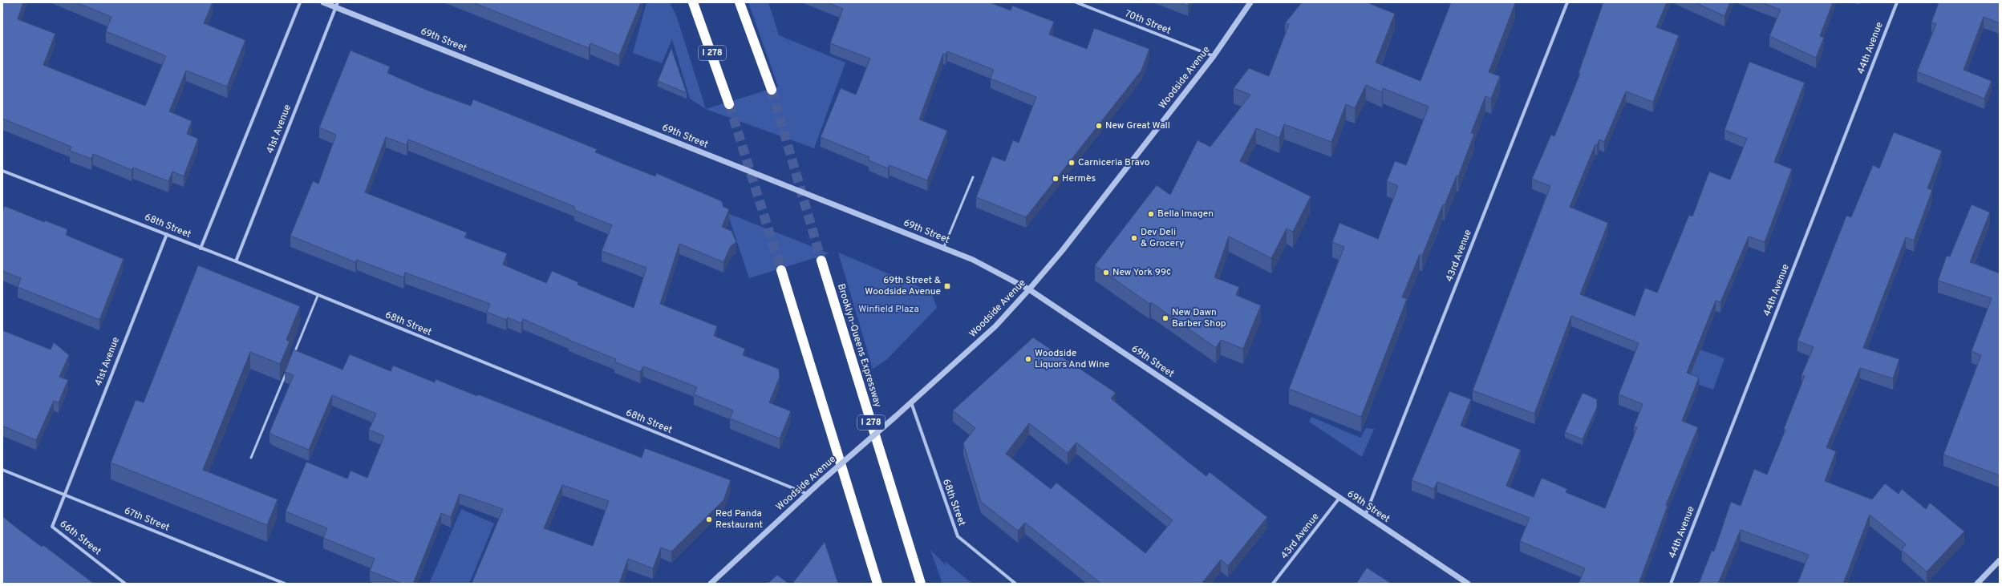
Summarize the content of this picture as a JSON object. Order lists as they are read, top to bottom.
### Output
{
  "streets": {
    "highway": ["I 278", "Brooklyn-Queens Expressway"],
    "street": [
      "70th Street",
      "69th Street",
      "44th Avenue",
      "Woodside Avenue",
      "41st Avenue",
      "68th Street",
      "43rd Avenue",
      "67th Street",
      "66th Street"
    ]
  },
  "crossings": [
    ["70th Street", "Woodside Avenue"],
    ["69th Street", "Woodside Avenue"],
    ["69th Street", "41st Avenue"],
    ["69th Street", "43rd Avenue"],
    ["Woodside Avenue", "68th Street"],
    ["41st Avenue", "68th Street"],
    ["41st Avenue", "67th Street"],
    ["41st Avenue", "66th Street"],
    ["67th Street", "66th Street"]
  ],
  "parks": ["Winfield Plaza"],
  "places": {
    "other": [
      "New Great Wall",
      "Carniceria Bravo",
      "Hermès",
      "Bella Imagen",
      "Dev Deli & Grocery",
      "New York 99¢",
      "New Dawn Barber Shop",
      "Woodside Liquors And Wine",
      "Red Panda Restaurant"
    ],
    "transit": ["69th Street & Woodside Avenue"]
  }
}
